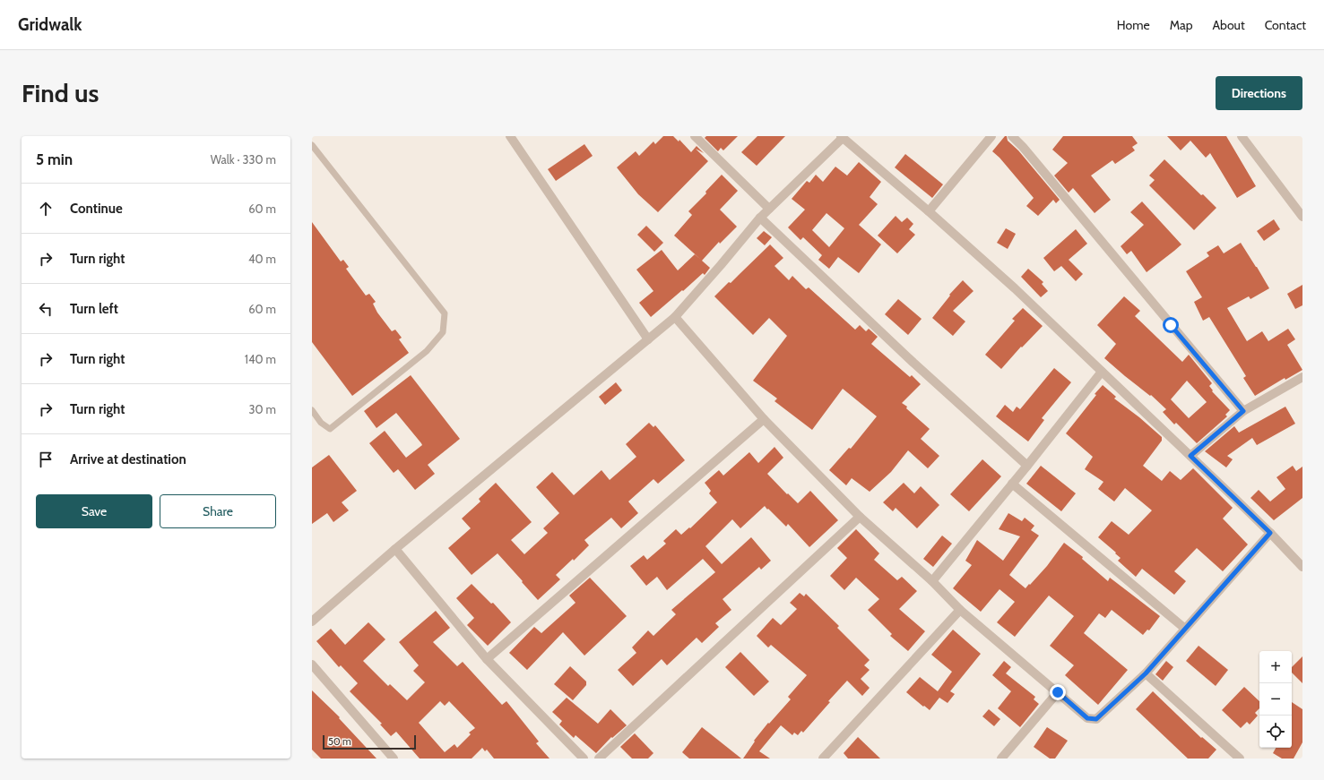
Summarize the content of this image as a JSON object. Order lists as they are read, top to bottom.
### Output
{
  "scale_bar": "50 m",
  "page": {
    "header": "Gridwalk",
    "nav": [
      "Home",
      "Map",
      "About",
      "Contact"
    ],
    "buttons": [
      "Directions",
      ["Save", "Share"]
    ],
    "title": "Find us",
    "heading": ["5 min", "Walk · 330 m"],
    "list": [
      ["Continue", "60 m"],
      ["Turn right", "40 m"],
      ["Turn left", "60 m"],
      ["Turn right", "140 m"],
      ["Turn right", "30 m"],
      "Arrive at destination"
    ],
    "map_buttons": ["+", "−"],
    "scale": "50 m"
  }
}
